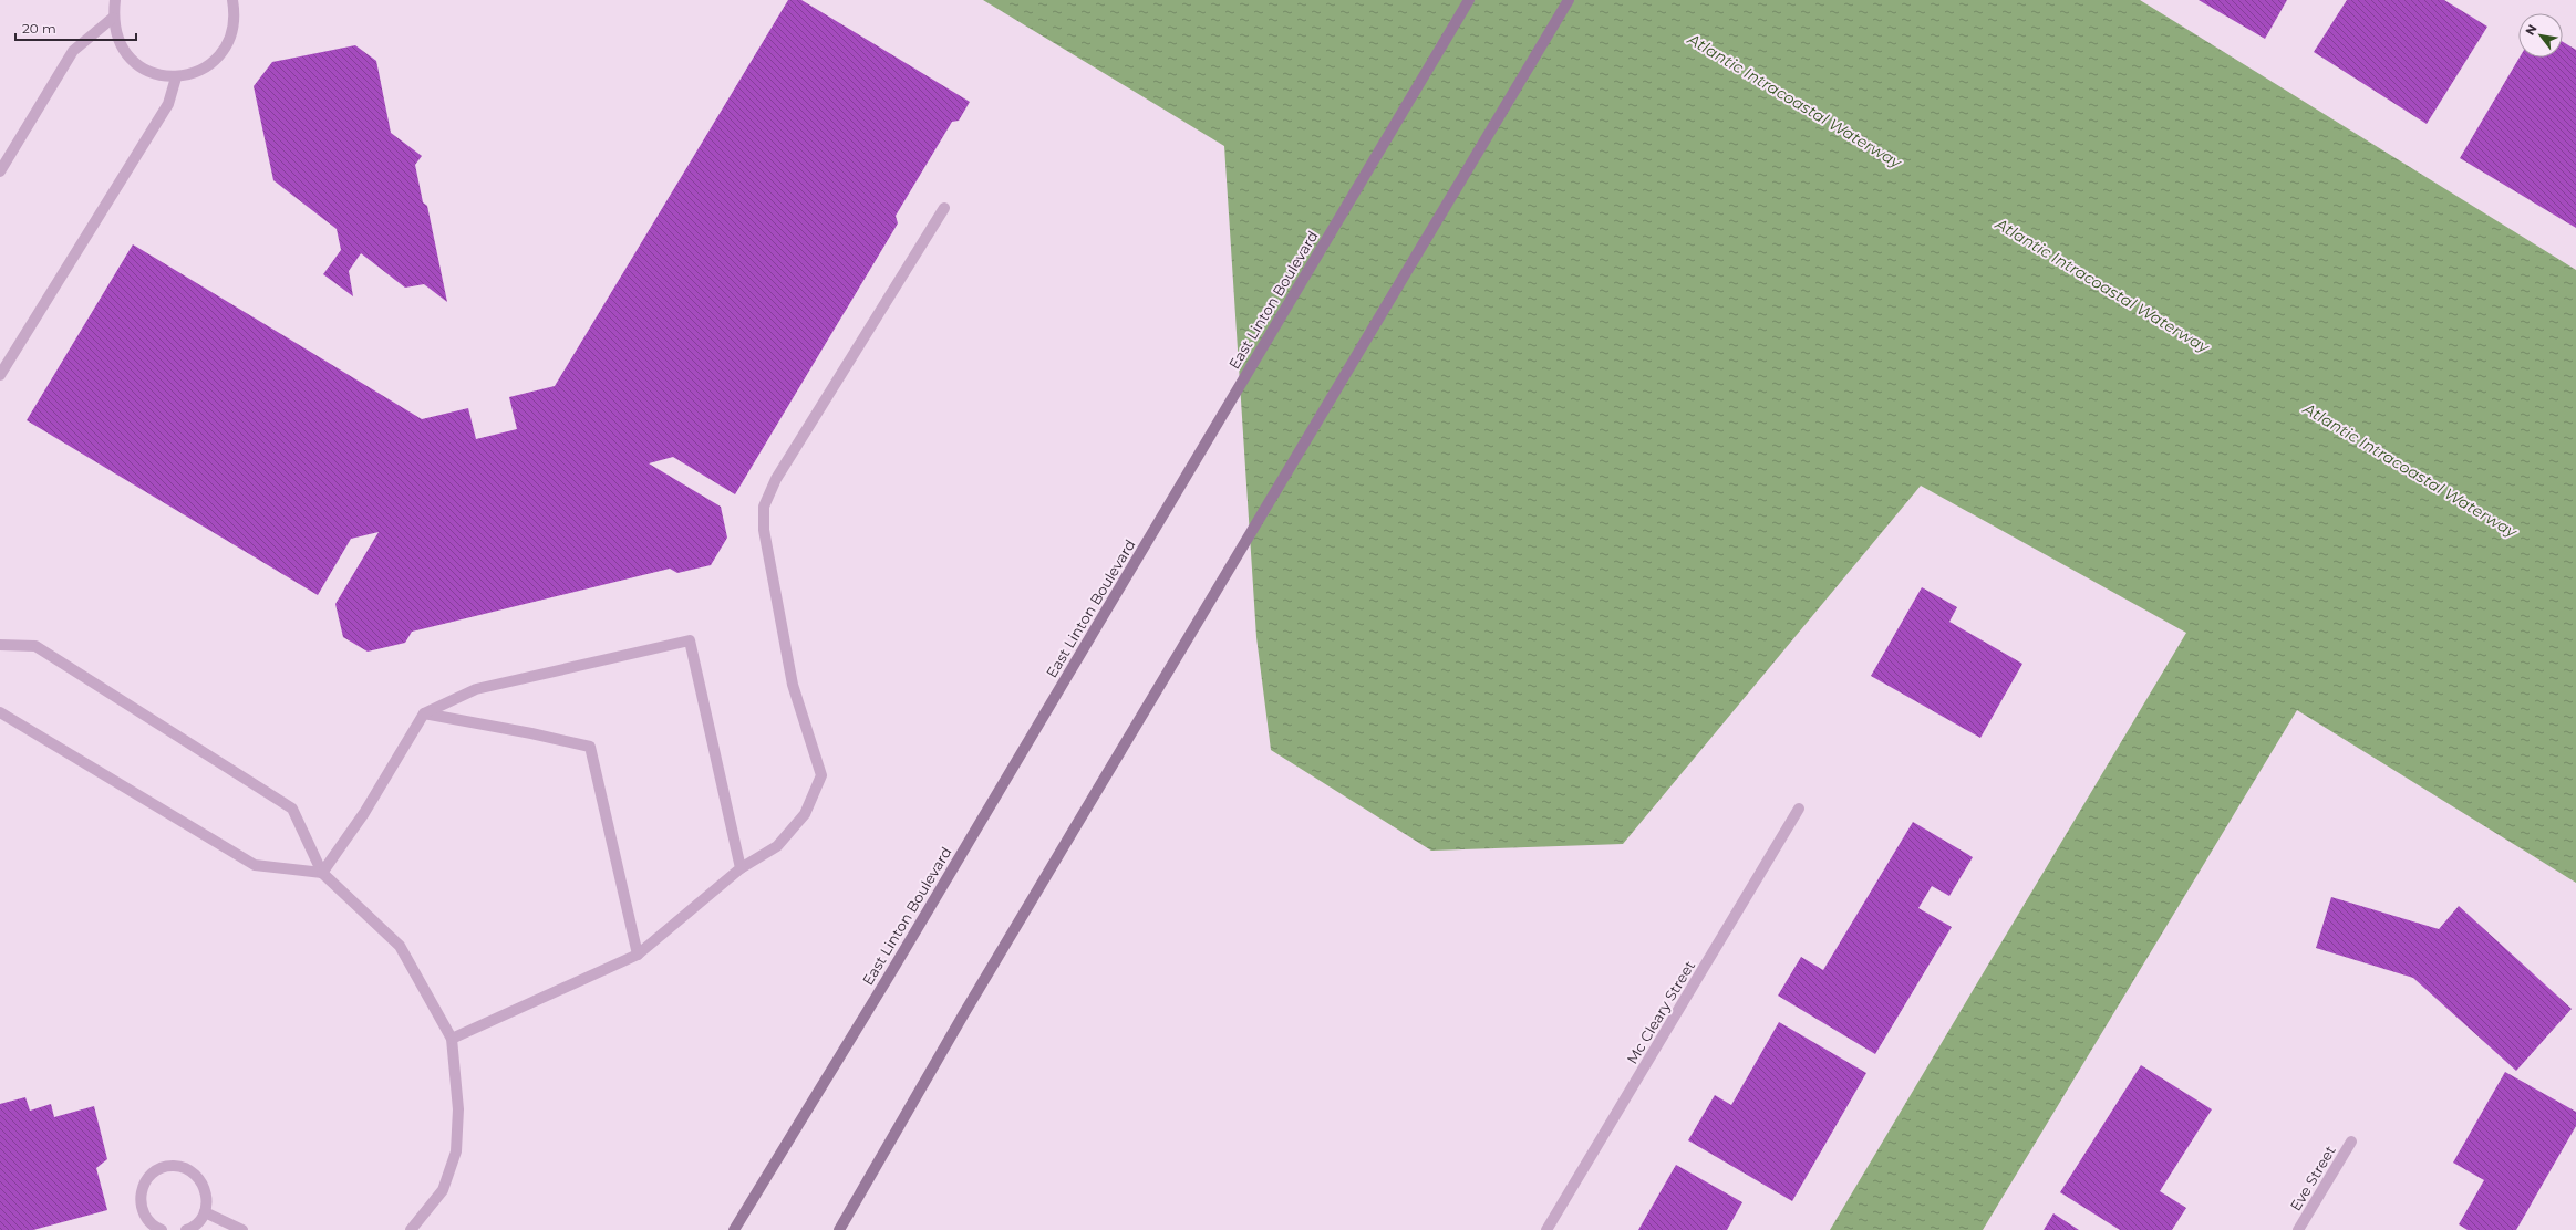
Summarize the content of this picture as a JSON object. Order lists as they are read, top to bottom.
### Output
{
  "streets": {
    "main road": ["East Linton Boulevard"],
    "street": ["Mc Cleary Street", "Eve Street"]
  },
  "water": ["Atlantic Intracoastal Waterway"],
  "scale_bar": "20 m",
  "north": "top left"
}
